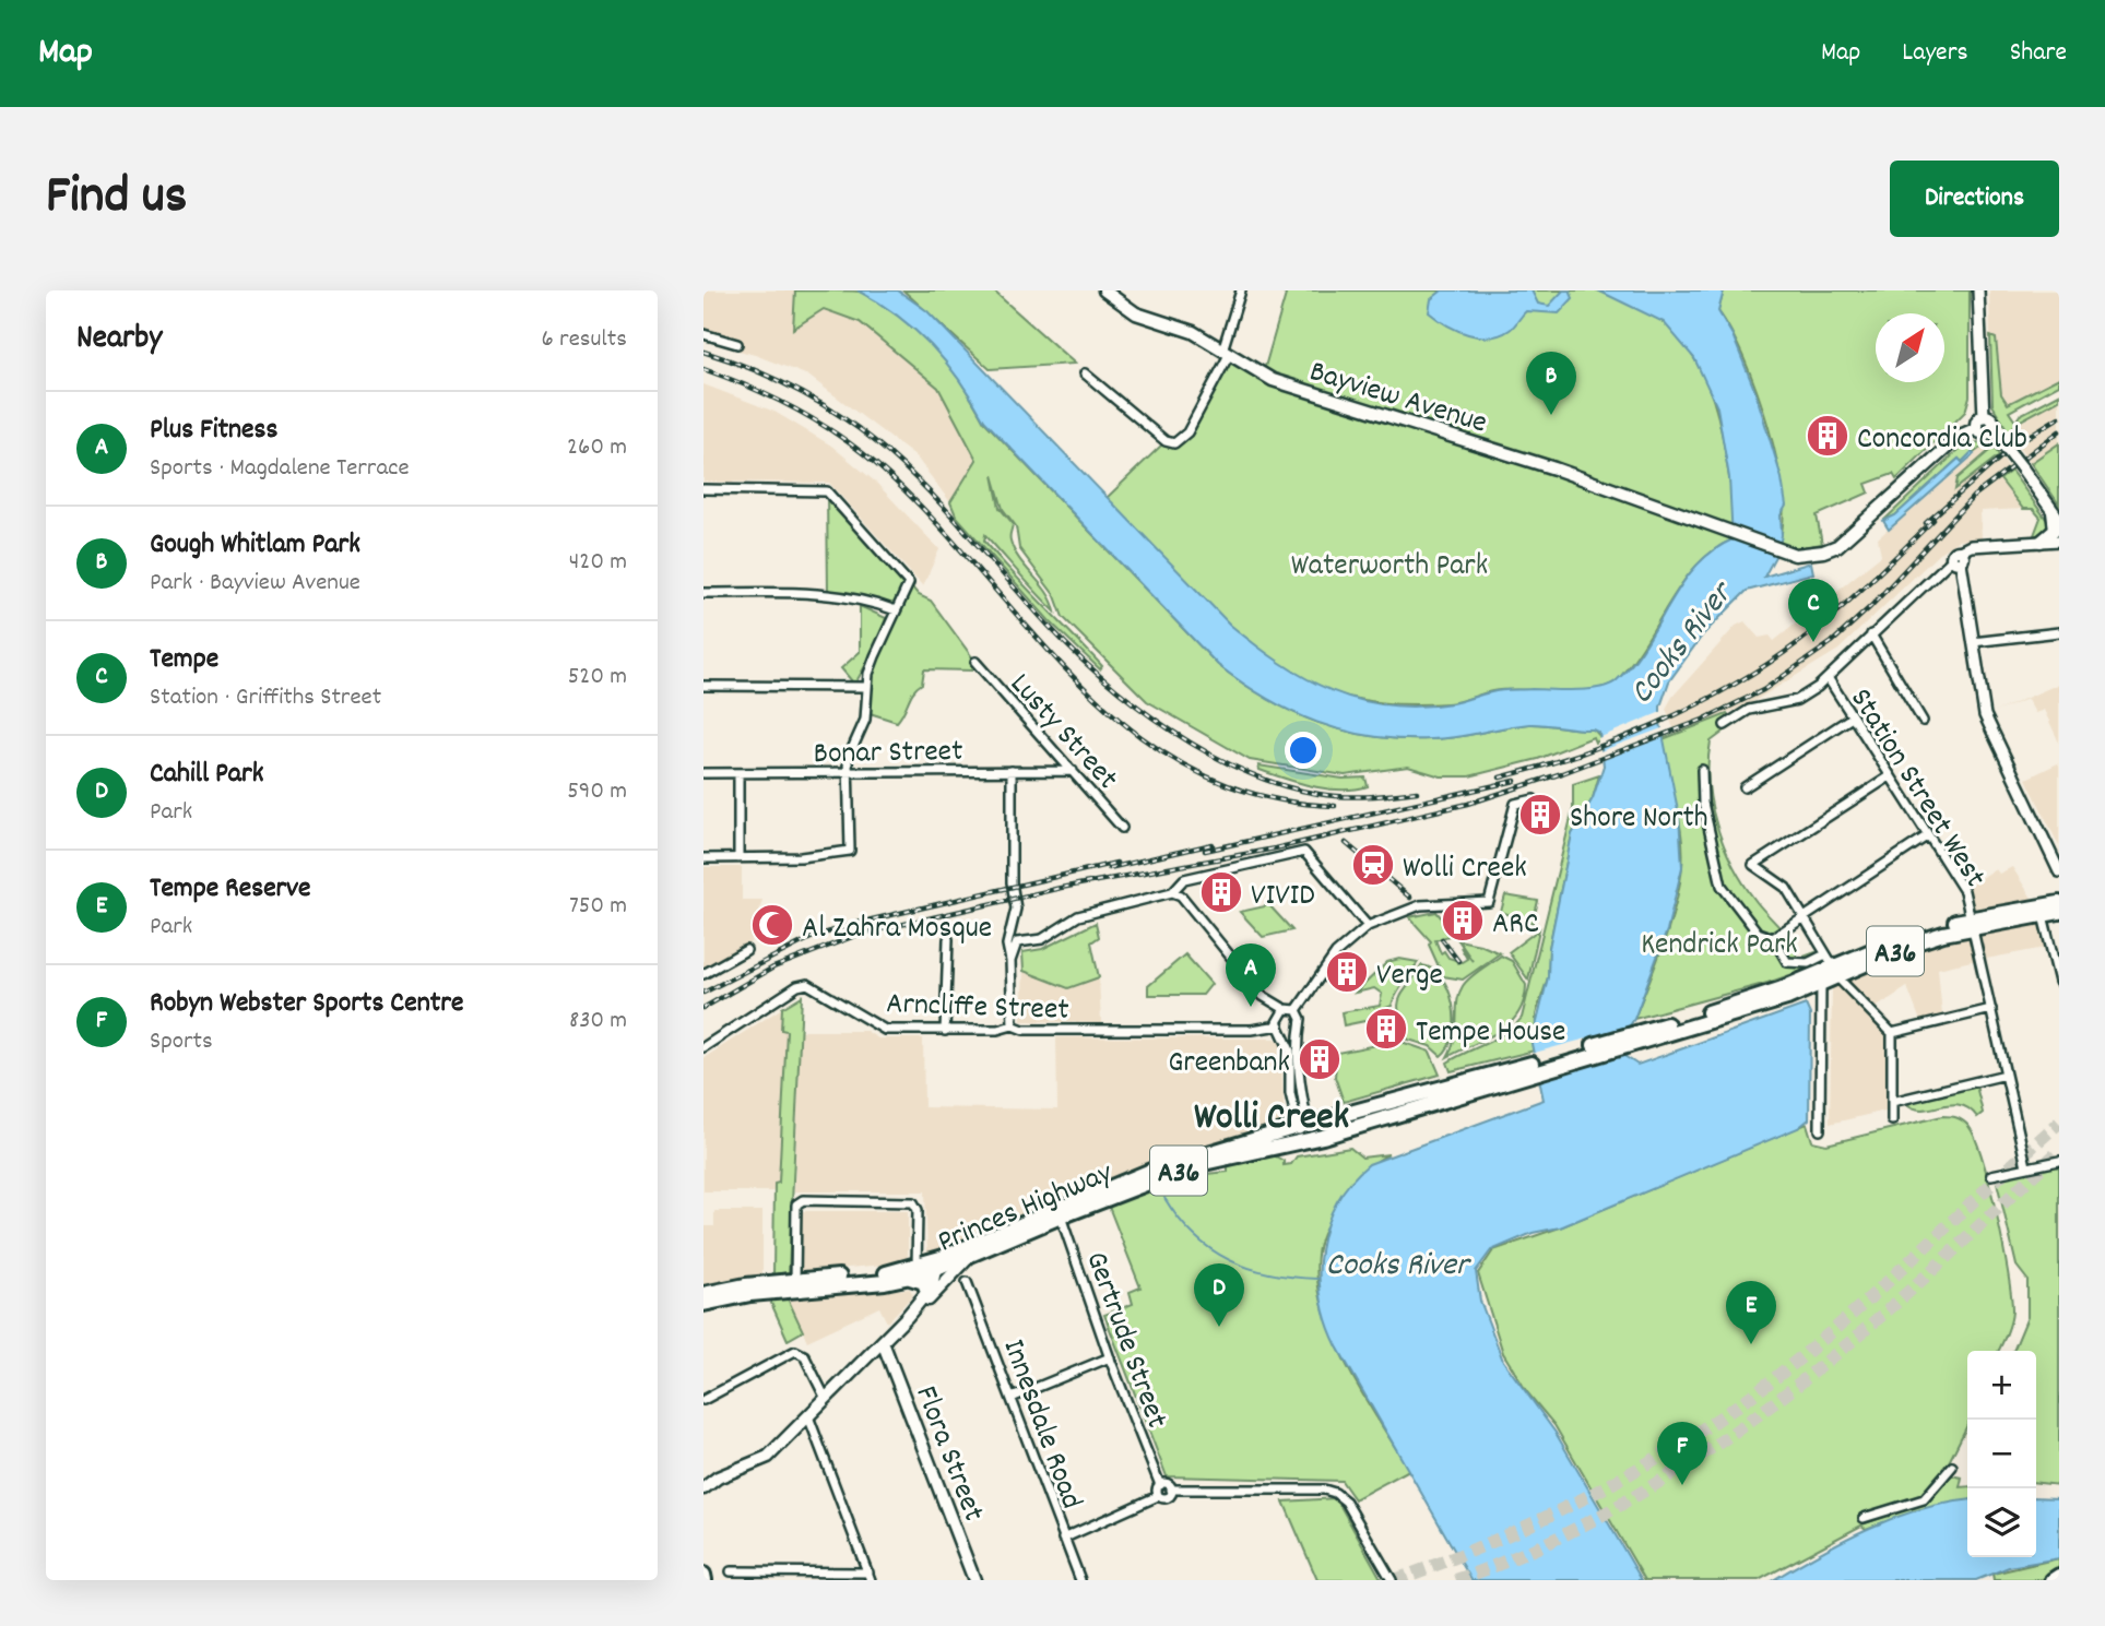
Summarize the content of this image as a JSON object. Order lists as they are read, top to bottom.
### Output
{
  "streets": {
    "highway": ["A36", "Princes Highway"],
    "main road": ["Bayview Avenue", "Flora Street"],
    "street": [
      "Lusty Street",
      "Bonar Street",
      "Station Street West",
      "Arncliffe Street",
      "Gertrude Street",
      "Innesdale Road"
    ]
  },
  "crossings": [
    ["Lusty Street", "Bonar Street"],
    ["Station Street West", "Princes Highway"],
    ["Princes Highway", "Gertrude Street"]
  ],
  "districts": ["Wolli Creek"],
  "water": ["Cooks River"],
  "parks": ["Waterworth Park", "Kendrick Park"],
  "places": {
    "building": [
      "Concordia Club",
      "Shore North",
      "VIVID",
      "ARC",
      "Verge",
      "Tempe House",
      "Greenbank"
    ],
    "station": ["Wolli Creek"],
    "mosque": ["Al Zahra Mosque"]
  },
  "north": "top right",
  "page": {
    "header": "Map",
    "nav": ["Map", "Layers", "Share"],
    "title": "Find us",
    "buttons": "Directions",
    "heading": ["Nearby", "6 results"],
    "pins": [
      "B",
      "C",
      "A",
      "D",
      "E",
      "F"
    ],
    "list": [
      {
        "mark": "A",
        "name": "Plus Fitness",
        "note": "Sports · Magdalene Terrace",
        "value": "260 m"
      },
      {
        "mark": "B",
        "name": "Gough Whitlam Park",
        "note": "Park · Bayview Avenue",
        "value": "420 m"
      },
      {
        "mark": "C",
        "name": "Tempe",
        "note": "Station · Griffiths Street",
        "value": "520 m"
      },
      {
        "mark": "D",
        "name": "Cahill Park",
        "note": "Park",
        "value": "590 m"
      },
      {
        "mark": "E",
        "name": "Tempe Reserve",
        "note": "Park",
        "value": "750 m"
      },
      {
        "mark": "F",
        "name": "Robyn Webster Sports Centre",
        "note": "Sports",
        "value": "830 m"
      }
    ],
    "map_buttons": ["+", "−"]
  }
}
